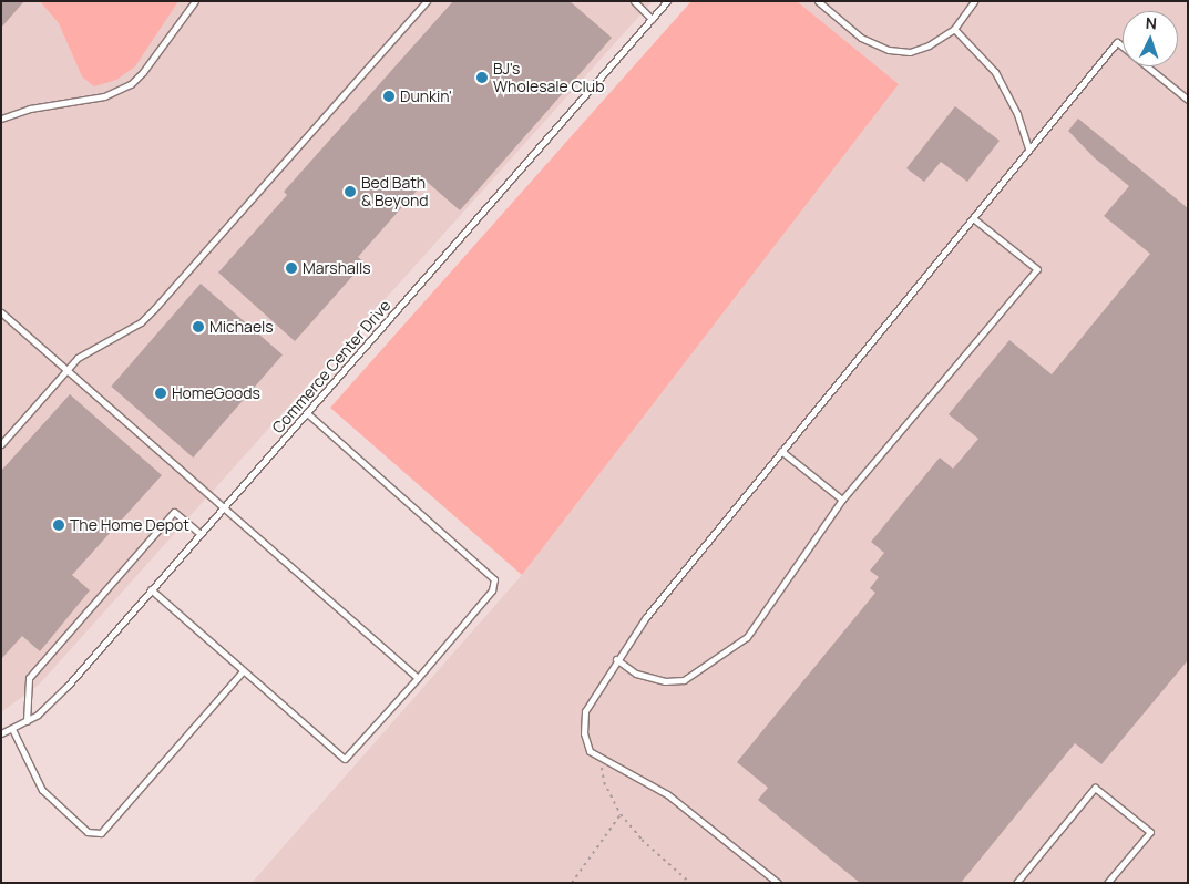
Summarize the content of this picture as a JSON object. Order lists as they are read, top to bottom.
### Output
{
  "streets": {
    "lane": ["Commerce Center Drive"]
  },
  "places": [
    "BJ's Wholesale Club",
    "Dunkin'",
    "Bed Bath & Beyond",
    "Marshalls",
    "Michaels",
    "HomeGoods",
    "The Home Depot"
  ],
  "north": "top"
}
